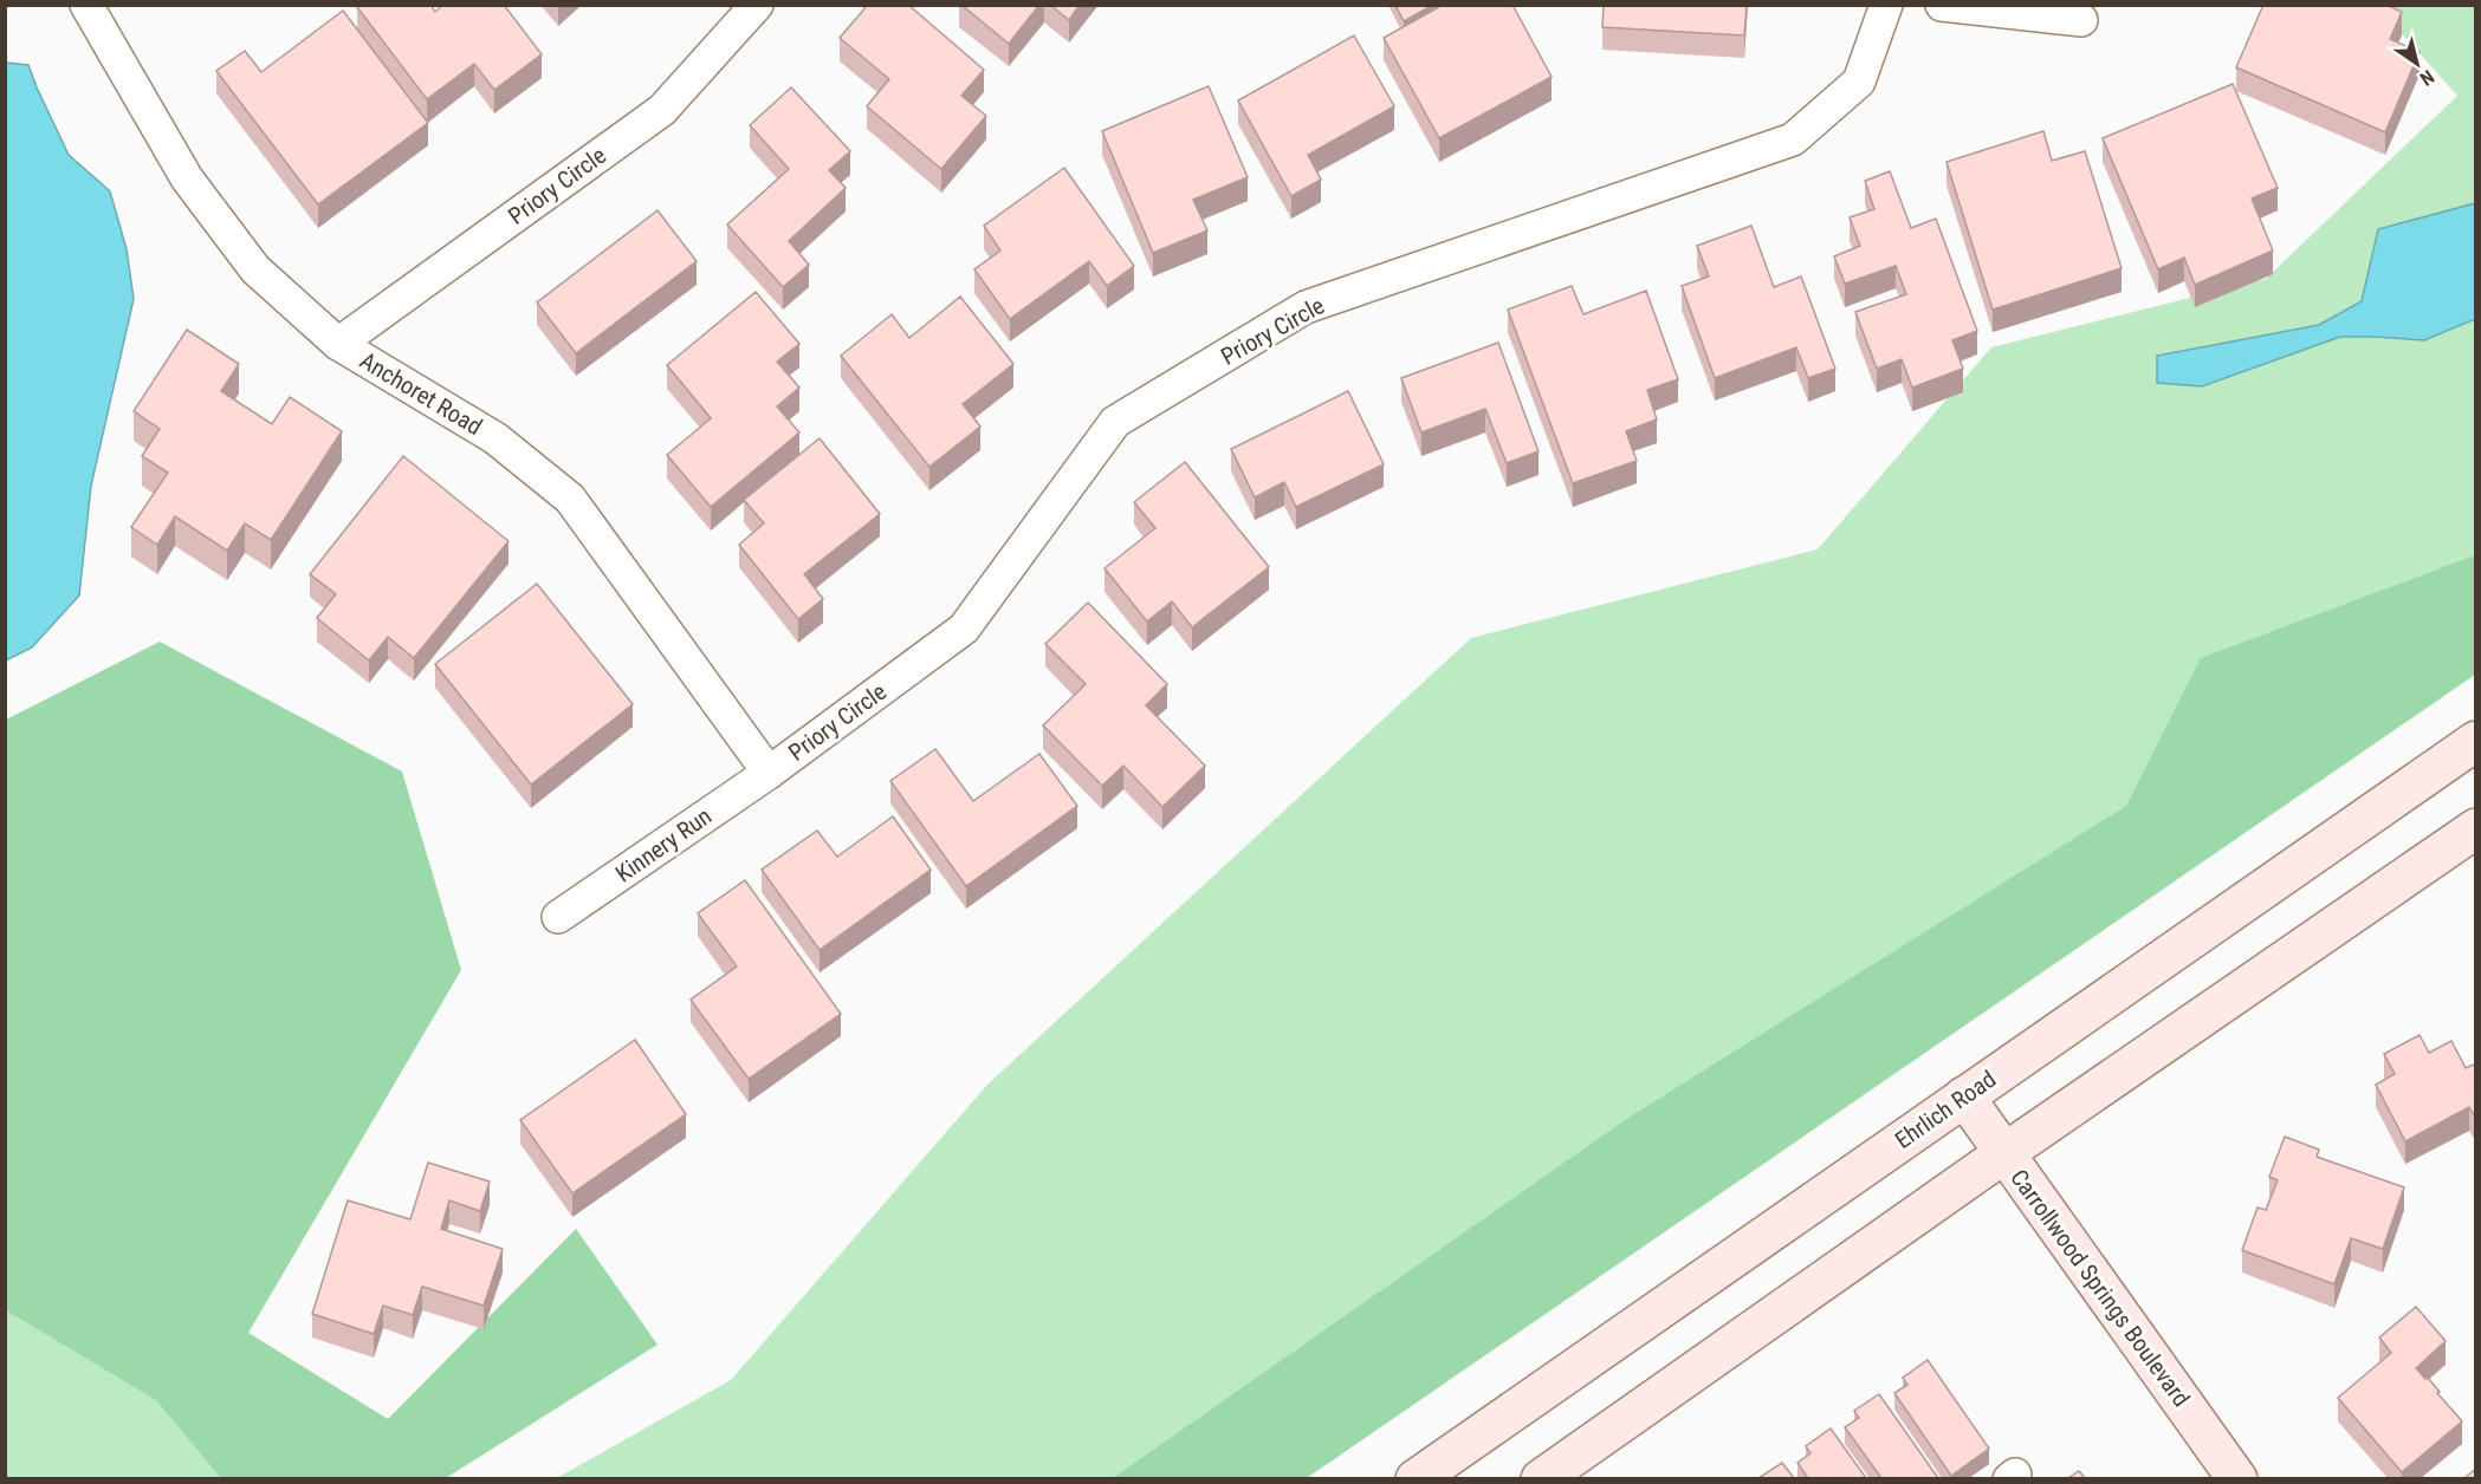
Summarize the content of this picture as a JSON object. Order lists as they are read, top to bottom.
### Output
{
  "streets": {
    "main road": ["Ehrlich Road", "Carrollwood Springs Boulevard"],
    "street": ["Priory Circle", "Anchoret Road", "Kinnery Run"]
  },
  "crossings": [
    ["Priory Circle", "Anchoret Road"],
    ["Priory Circle", "Kinnery Run"],
    ["Anchoret Road", "Kinnery Run"],
    ["Ehrlich Road", "Carrollwood Springs Boulevard"]
  ],
  "north": "bottom right"
}
